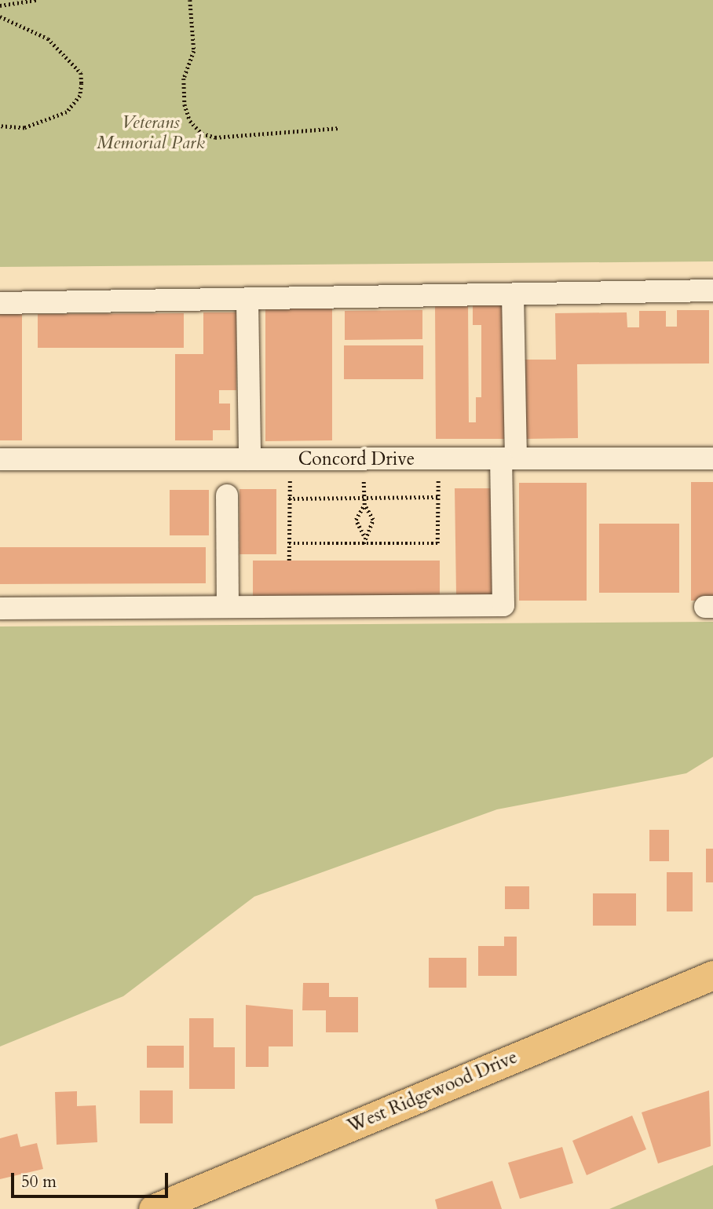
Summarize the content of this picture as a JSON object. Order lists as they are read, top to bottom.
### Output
{
  "streets": {
    "main road": ["West Ridgewood Drive"],
    "street": ["Concord Drive"]
  },
  "parks": ["Veterans Memorial Park"],
  "scale_bar": "50 m"
}
